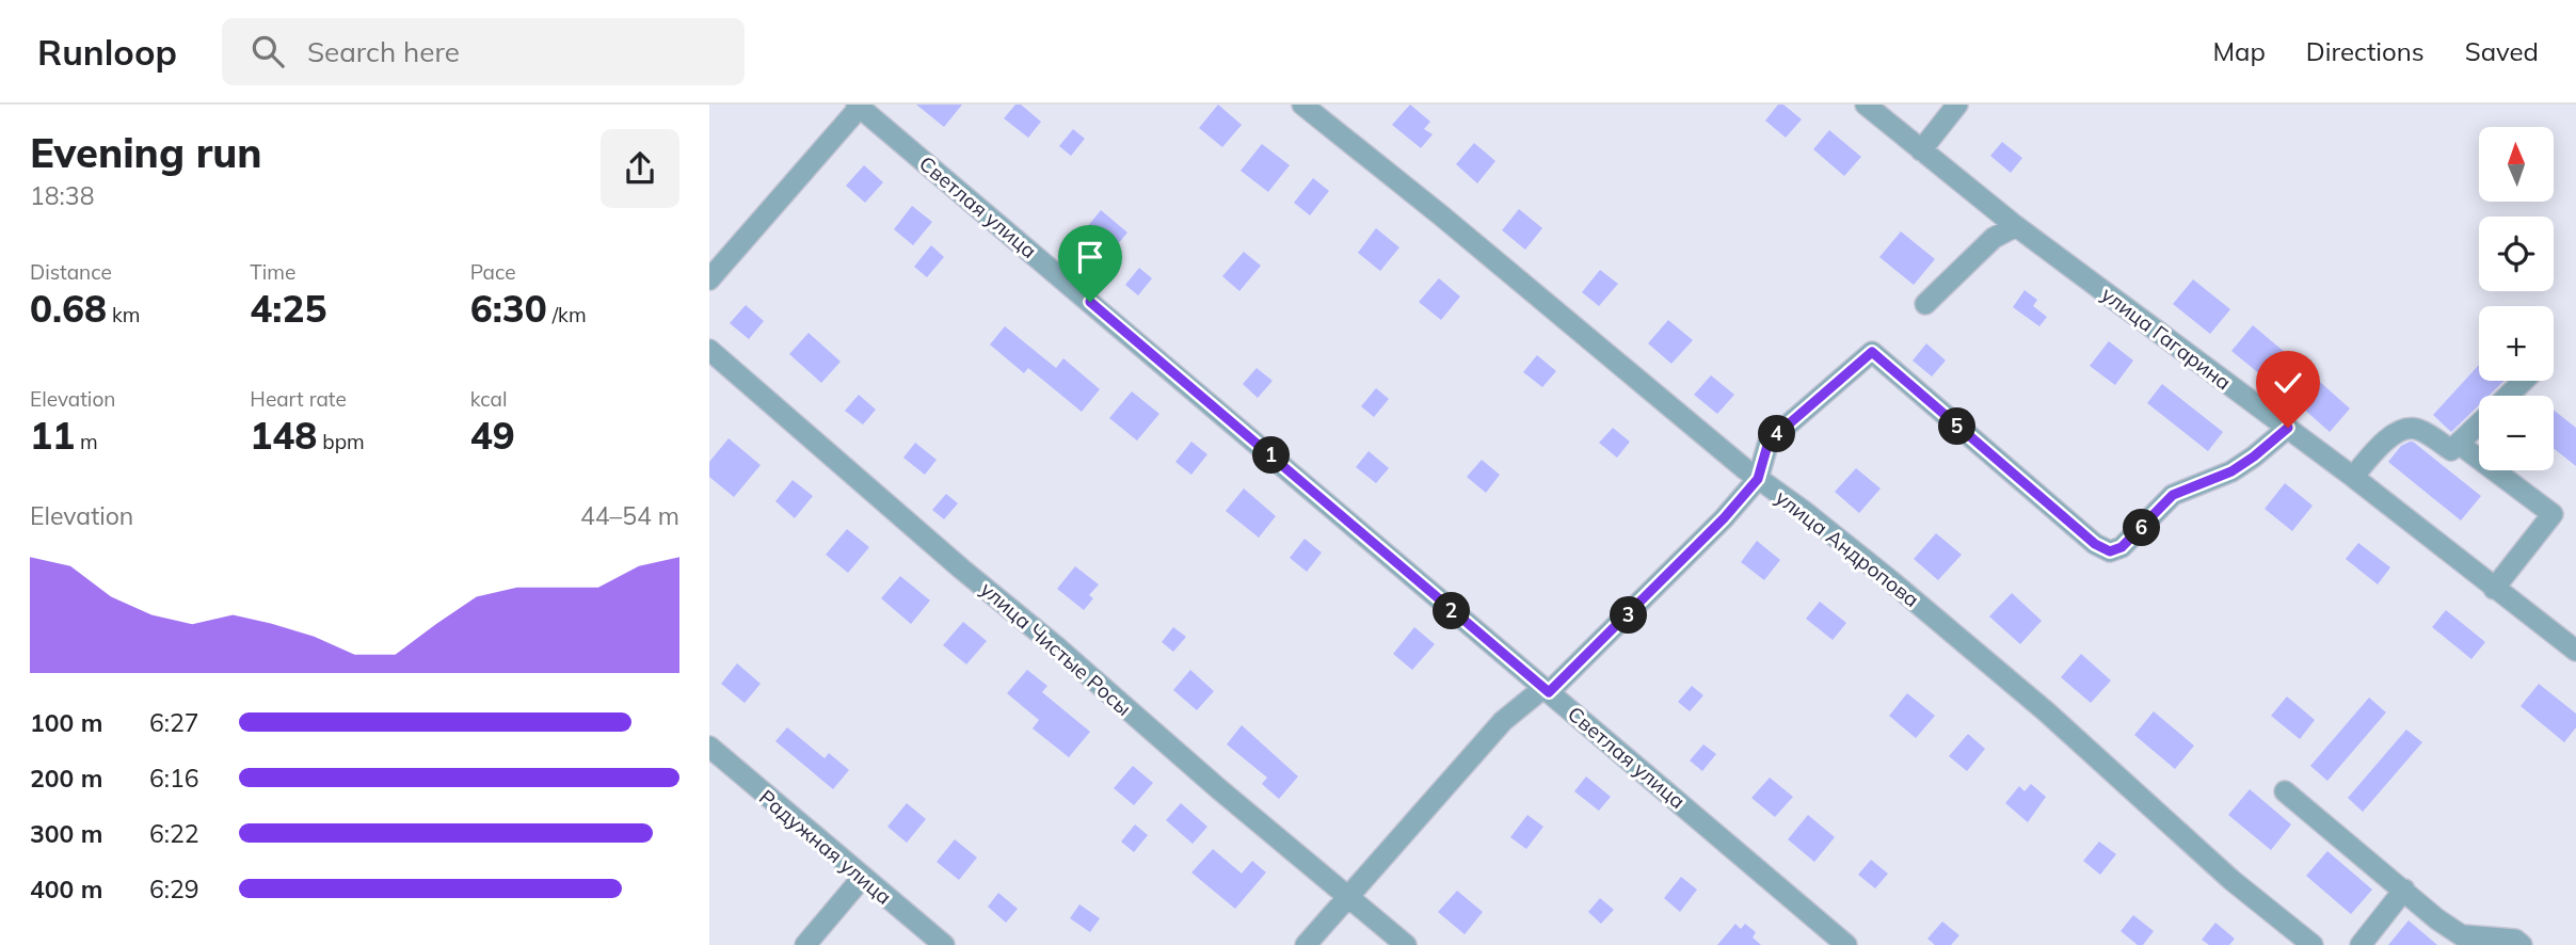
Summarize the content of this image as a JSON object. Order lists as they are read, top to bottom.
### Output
{
  "streets": {
    "street": [
      "Светлая улица",
      "улица Гагарина",
      "улица Андропова",
      "улица Чистые Росы",
      "Радужная улица"
    ]
  },
  "north": "top",
  "page": {
    "header": "Runloop",
    "search": "Search here",
    "nav": ["Map", "Directions", "Saved"],
    "heading": ["Evening run", "18:38"],
    "map_buttons": ["+", "−"],
    "stats": [
      ["Distance", "0.68 km"],
      ["Time", "4:25"],
      ["Pace", "6:30 /km"],
      ["Elevation", "11 m"],
      ["Heart rate", "148 bpm"],
      ["kcal", "49"]
    ],
    "pins": [
      "5",
      "4",
      "1",
      "6",
      "2",
      "3"
    ],
    "chart": ["Elevation", "44–54 m"],
    "list": [
      {
        "name": "100 m",
        "note": "6:27"
      },
      {
        "name": "200 m",
        "note": "6:16"
      },
      {
        "name": "300 m",
        "note": "6:22"
      },
      {
        "name": "400 m",
        "note": "6:29"
      }
    ]
  }
}
